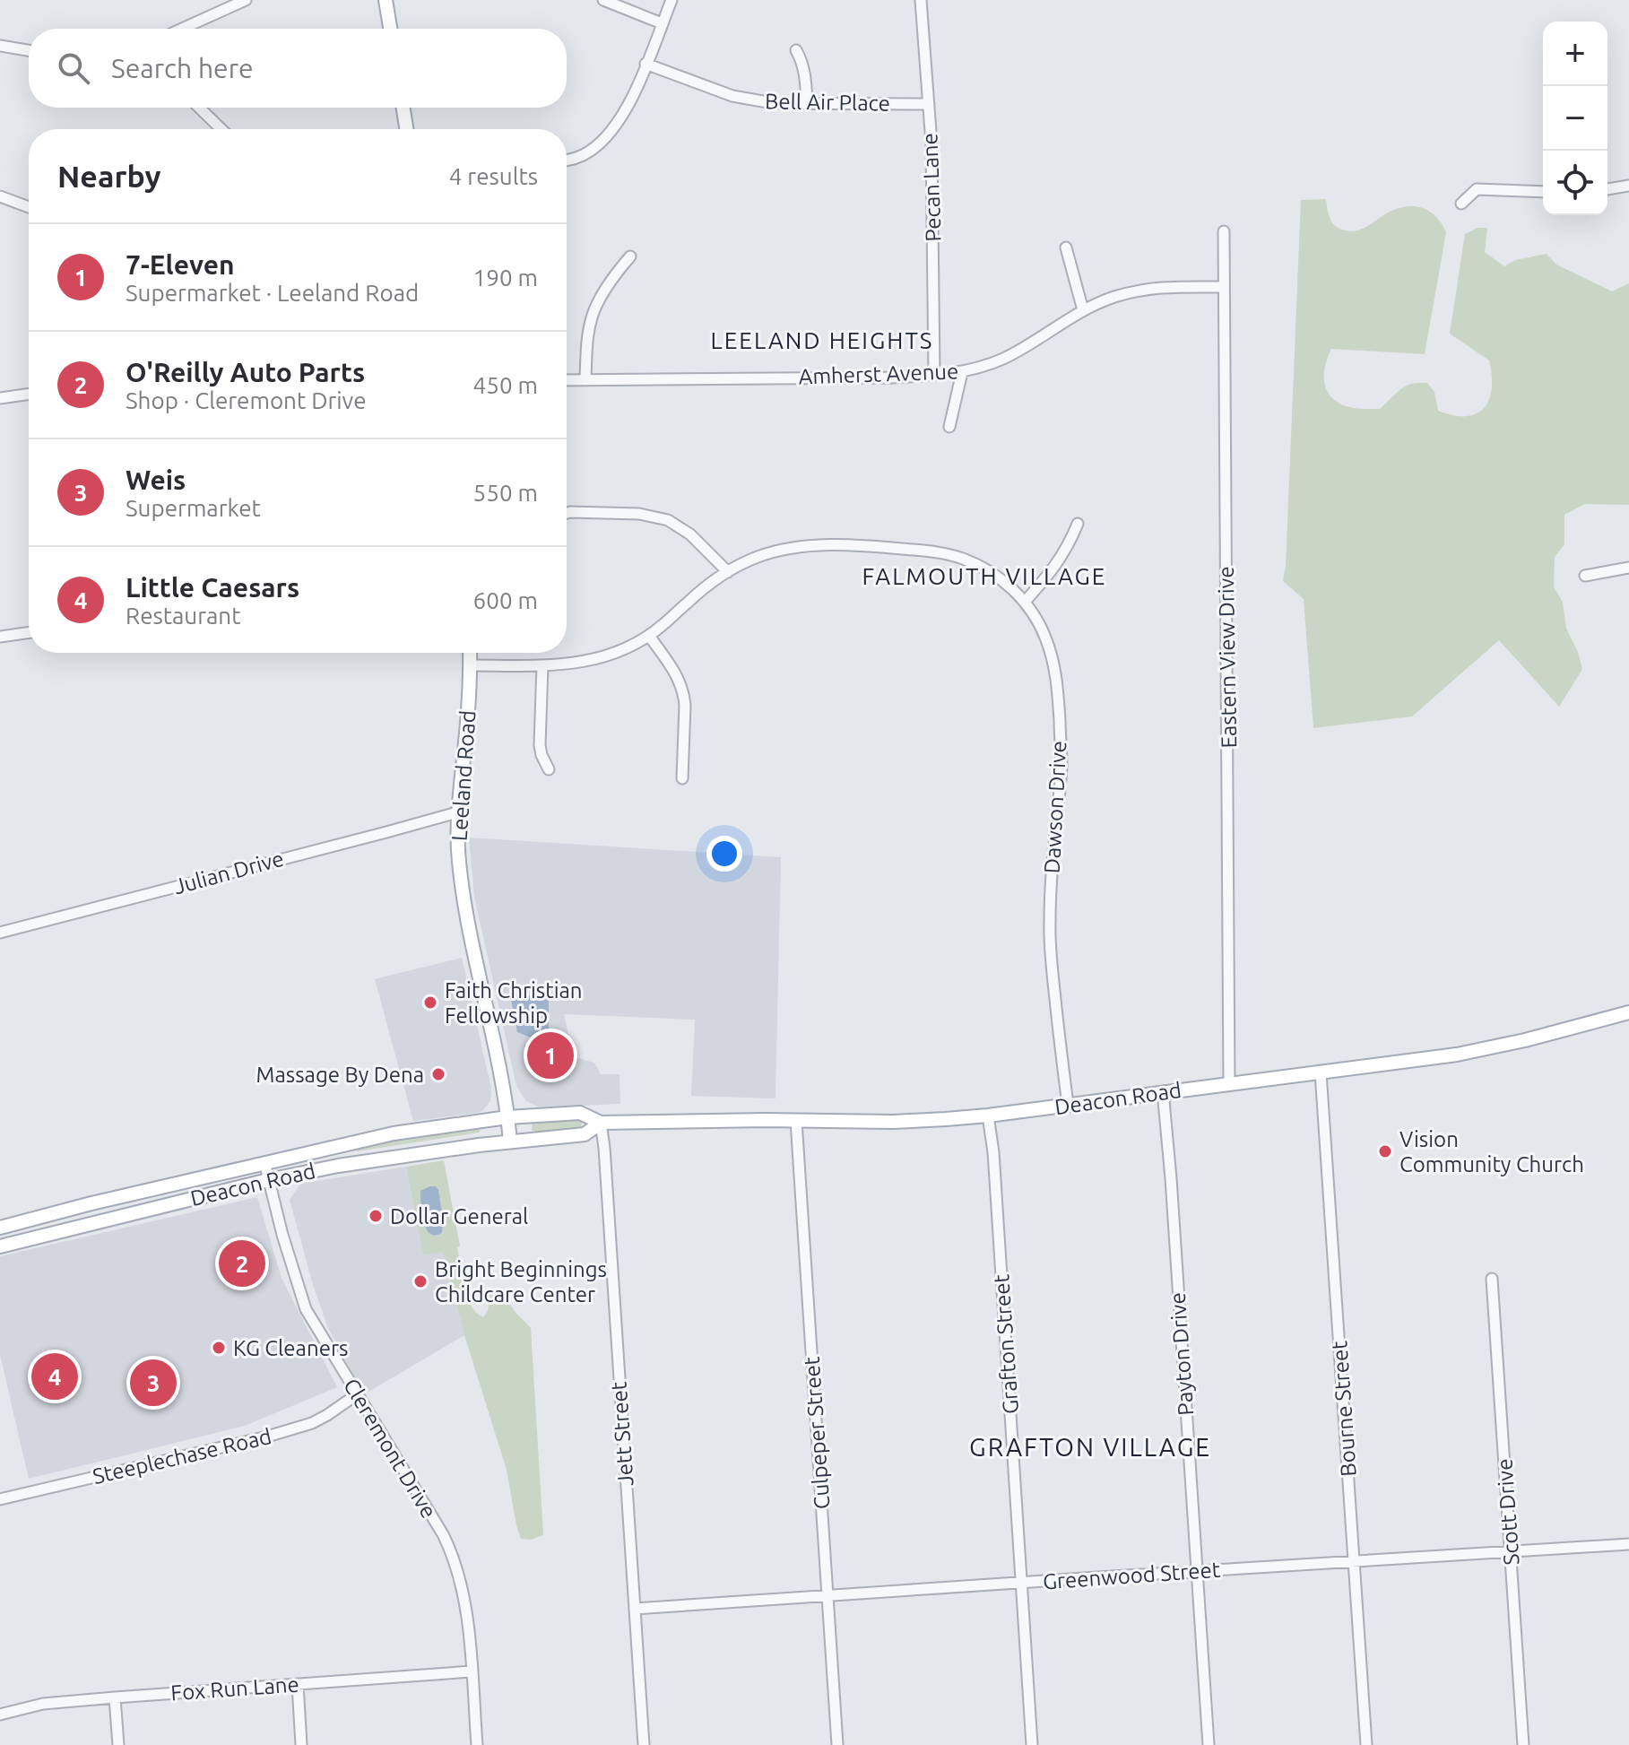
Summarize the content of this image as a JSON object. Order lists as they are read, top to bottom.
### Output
{
  "streets": {
    "main road": ["Leeland Road", "Deacon Road"],
    "street": [
      "Bell Air Place",
      "Pecan Lane",
      "Amherst Avenue",
      "Eastern View Drive",
      "Dawson Drive",
      "Julian Drive",
      "Grafton Street",
      "Payton Drive",
      "Bourne Street",
      "Culpeper Street",
      "Jett Street",
      "Cleremont Drive",
      "Steeplechase Road",
      "Scott Drive",
      "Greenwood Street",
      "Fox Run Lane"
    ]
  },
  "crossings": [
    ["Bell Air Place", "Pecan Lane"],
    ["Pecan Lane", "Amherst Avenue"],
    ["Amherst Avenue", "Eastern View Drive"],
    ["Eastern View Drive", "Deacon Road"],
    ["Leeland Road", "Dawson Drive"],
    ["Leeland Road", "Julian Drive"],
    ["Leeland Road", "Deacon Road"],
    ["Dawson Drive", "Deacon Road"],
    ["Deacon Road", "Grafton Street"],
    ["Deacon Road", "Payton Drive"],
    ["Deacon Road", "Bourne Street"],
    ["Deacon Road", "Culpeper Street"],
    ["Deacon Road", "Jett Street"],
    ["Deacon Road", "Cleremont Drive"],
    ["Grafton Street", "Greenwood Street"],
    ["Payton Drive", "Greenwood Street"],
    ["Bourne Street", "Greenwood Street"],
    ["Culpeper Street", "Greenwood Street"],
    ["Jett Street", "Greenwood Street"],
    ["Cleremont Drive", "Steeplechase Road"],
    ["Cleremont Drive", "Fox Run Lane"],
    ["Scott Drive", "Greenwood Street"]
  ],
  "districts": ["LEELAND HEIGHTS", "FALMOUTH VILLAGE", "GRAFTON VILLAGE"],
  "places": [
    "Faith Christian Fellowship",
    "Massage By Dena",
    "Vision Community Church",
    "Dollar General",
    "Bright Beginnings Childcare Center",
    "KG Cleaners"
  ],
  "page": {
    "map_buttons": ["+", "−"],
    "search": "Search here",
    "heading": ["Nearby", "4 results"],
    "list": [
      {
        "mark": "1",
        "name": "7-Eleven",
        "note": "Supermarket · Leeland Road",
        "value": "190 m"
      },
      {
        "mark": "2",
        "name": "O'Reilly Auto Parts",
        "note": "Shop · Cleremont Drive",
        "value": "450 m"
      },
      {
        "mark": "3",
        "name": "Weis",
        "note": "Supermarket",
        "value": "550 m"
      },
      {
        "mark": "4",
        "name": "Little Caesars",
        "note": "Restaurant",
        "value": "600 m"
      }
    ],
    "pins": [
      "1",
      "2",
      "4",
      "3"
    ]
  }
}
